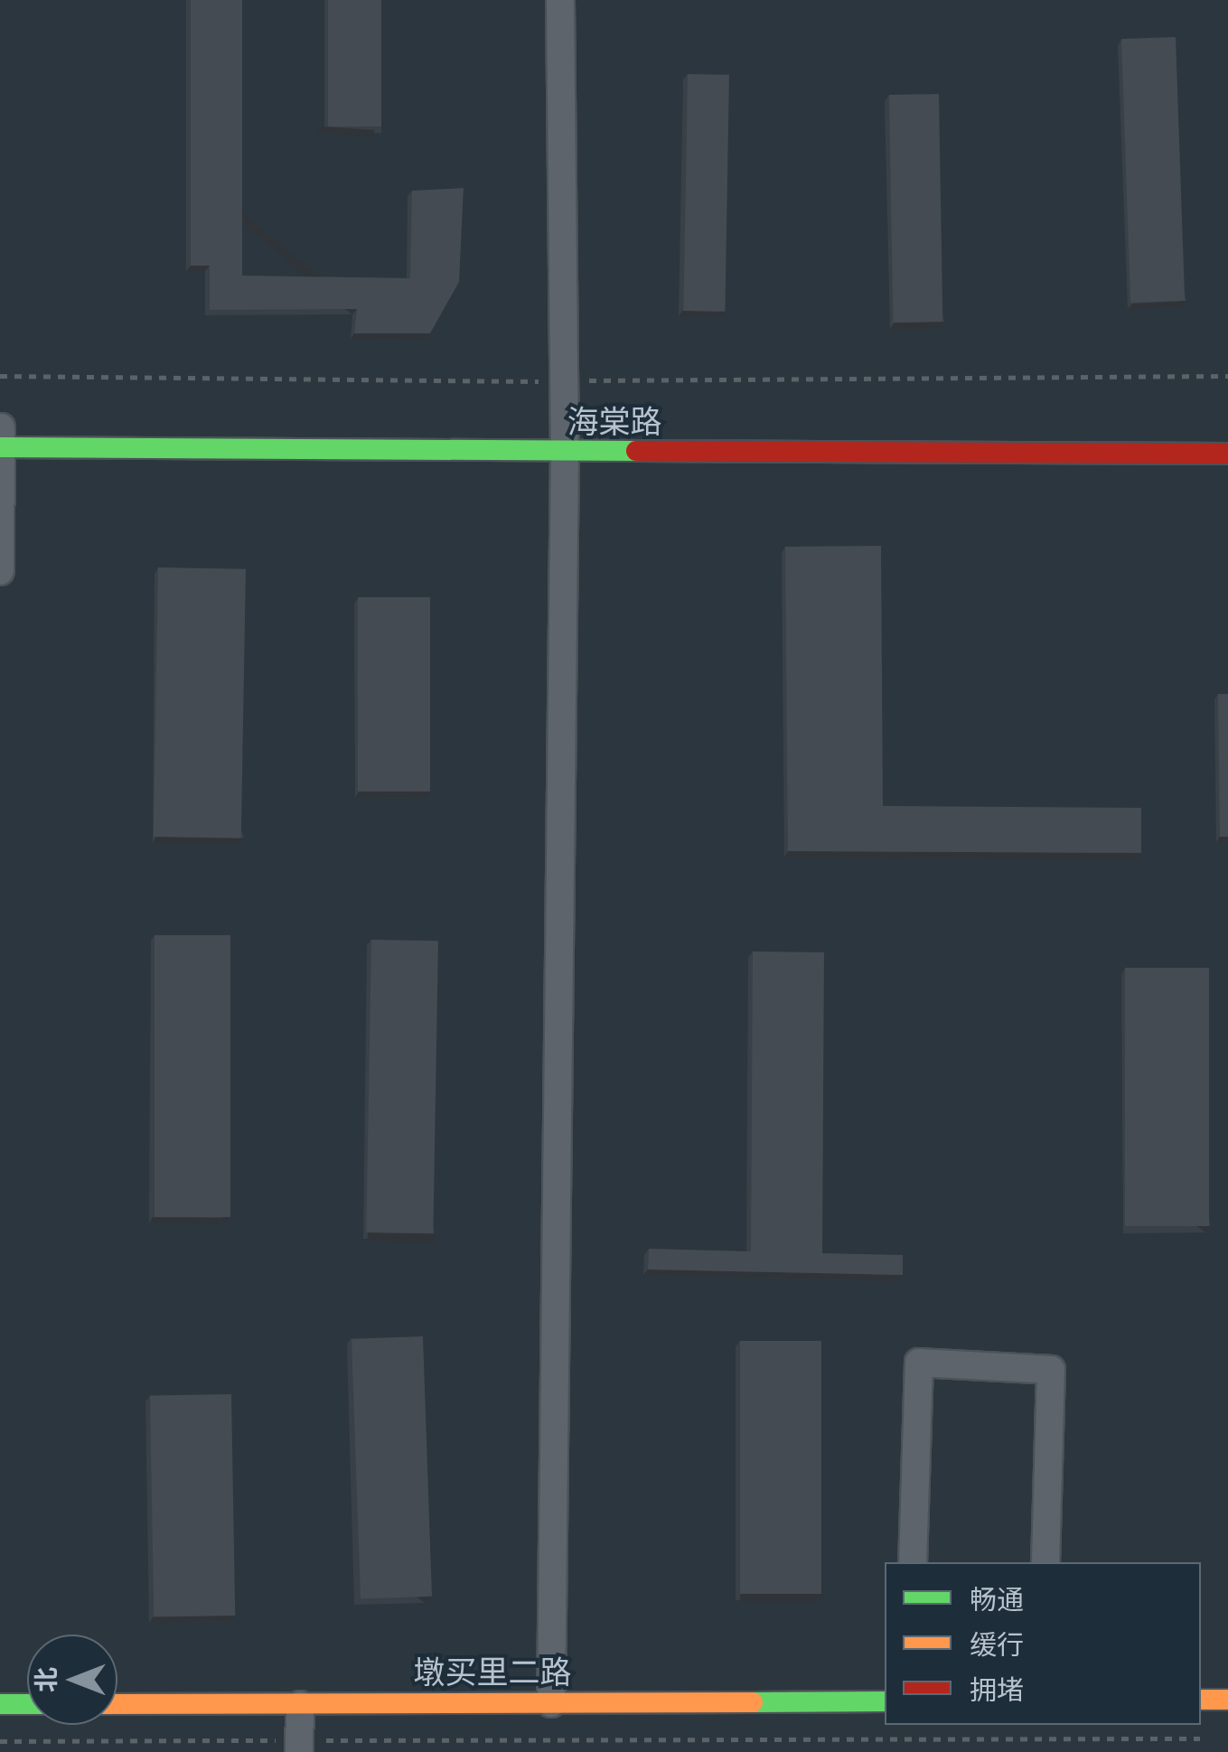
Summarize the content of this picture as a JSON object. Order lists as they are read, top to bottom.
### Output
{
  "streets": {
    "street": ["海棠路", "墩买里二路"]
  },
  "legend": ["畅通", "缓行", "拥堵"],
  "north": "left"
}
